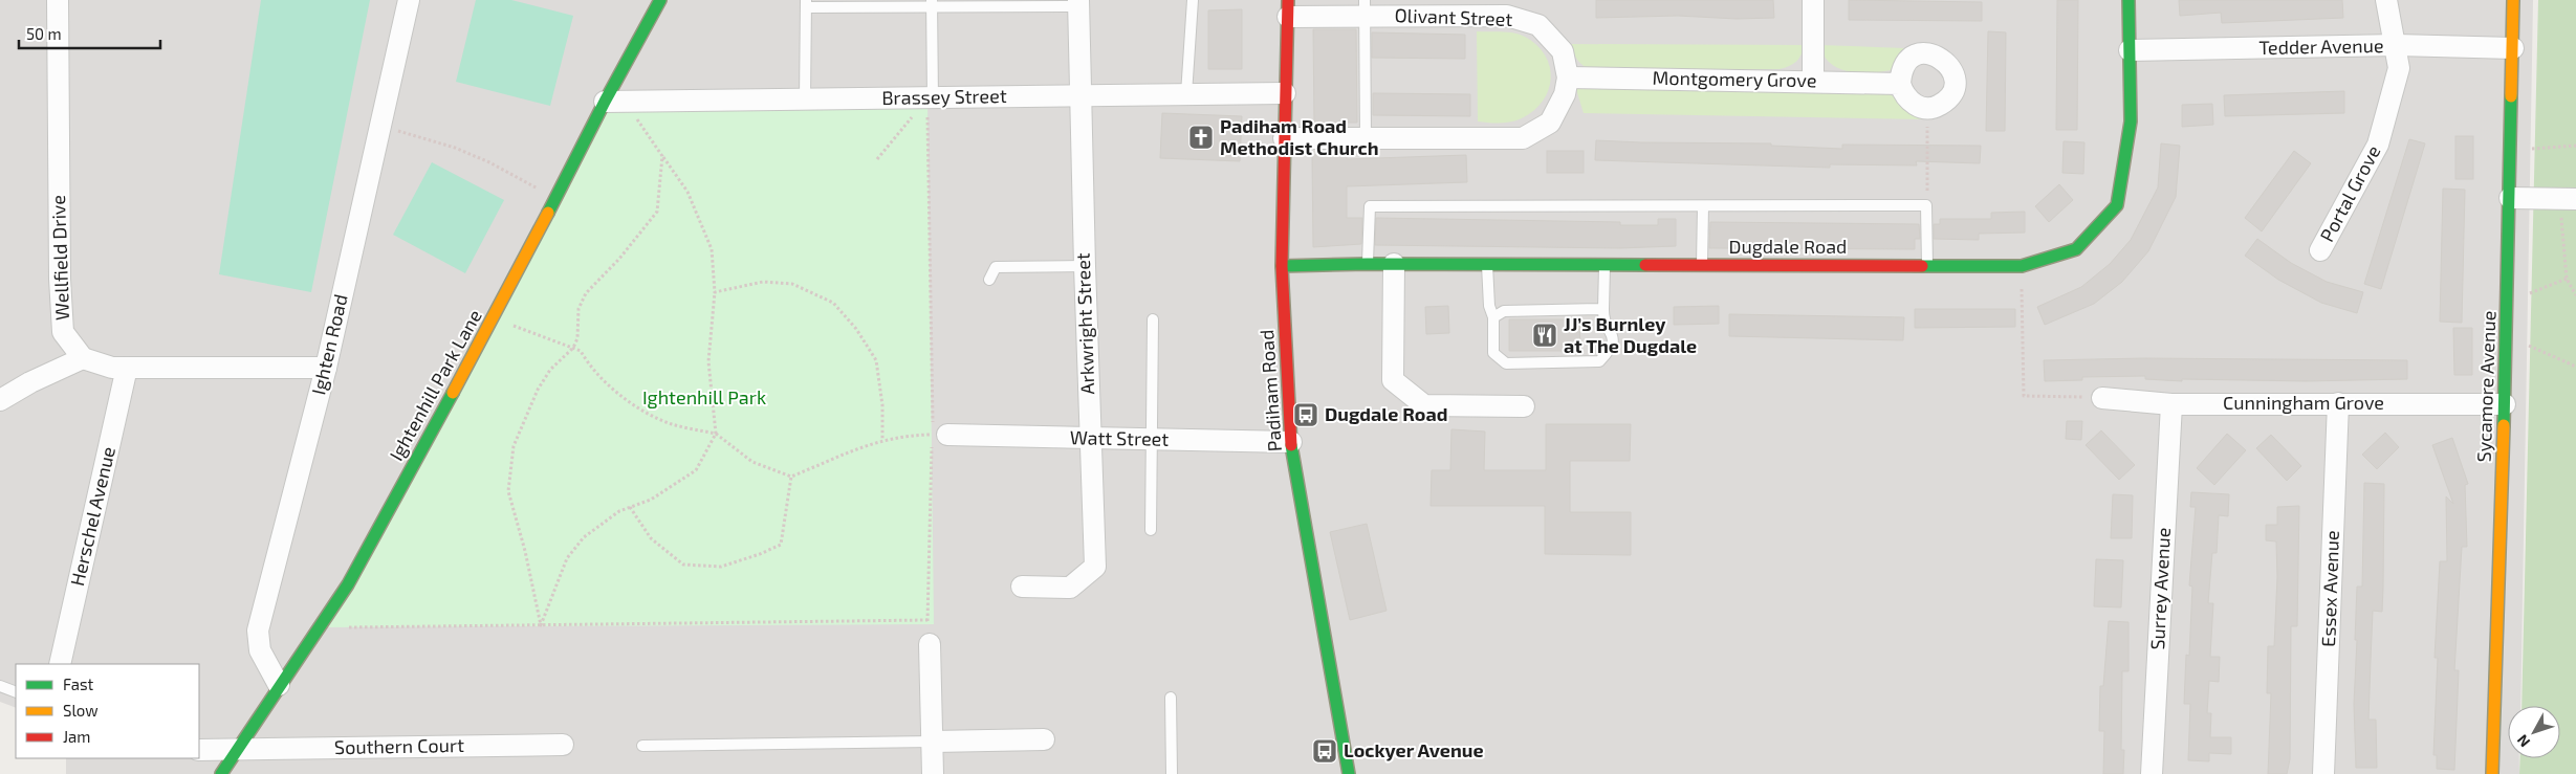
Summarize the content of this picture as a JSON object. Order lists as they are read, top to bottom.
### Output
{
  "streets": {
    "street": [
      "Olivant Street",
      "Tedder Avenue",
      "Montgomery Grove",
      "Brassey Street",
      "Portal Grove",
      "Dugdale Road",
      "Wellfield Drive",
      "Arkwright Street",
      "Ighten Road",
      "Ightenhill Park Lane",
      "Sycamore Avenue",
      "Padiham Road",
      "Cunningham Grove",
      "Watt Street",
      "Herschel Avenue",
      "Surrey Avenue",
      "Essex Avenue",
      "Southern Court"
    ]
  },
  "crossings": [
    ["Olivant Street", "Montgomery Grove"],
    ["Olivant Street", "Padiham Road"],
    ["Tedder Avenue", "Portal Grove"],
    ["Tedder Avenue", "Dugdale Road"],
    ["Tedder Avenue", "Sycamore Avenue"],
    ["Brassey Street", "Arkwright Street"],
    ["Brassey Street", "Ightenhill Park Lane"],
    ["Brassey Street", "Padiham Road"],
    ["Dugdale Road", "Padiham Road"],
    ["Arkwright Street", "Watt Street"],
    ["Ighten Road", "Ightenhill Park Lane"],
    ["Ightenhill Park Lane", "Southern Court"],
    ["Sycamore Avenue", "Cunningham Grove"],
    ["Padiham Road", "Watt Street"],
    ["Cunningham Grove", "Surrey Avenue"],
    ["Cunningham Grove", "Essex Avenue"]
  ],
  "parks": ["Ightenhill Park"],
  "places": {
    "church": ["Padiham Road Methodist Church"],
    "restaurant": ["JJ’s Burnley at The Dugdale"],
    "bus stop": ["Dugdale Road", "Lockyer Avenue"]
  },
  "legend": ["Fast", "Slow", "Jam"],
  "scale_bar": "50 m",
  "north": "bottom left"
}
